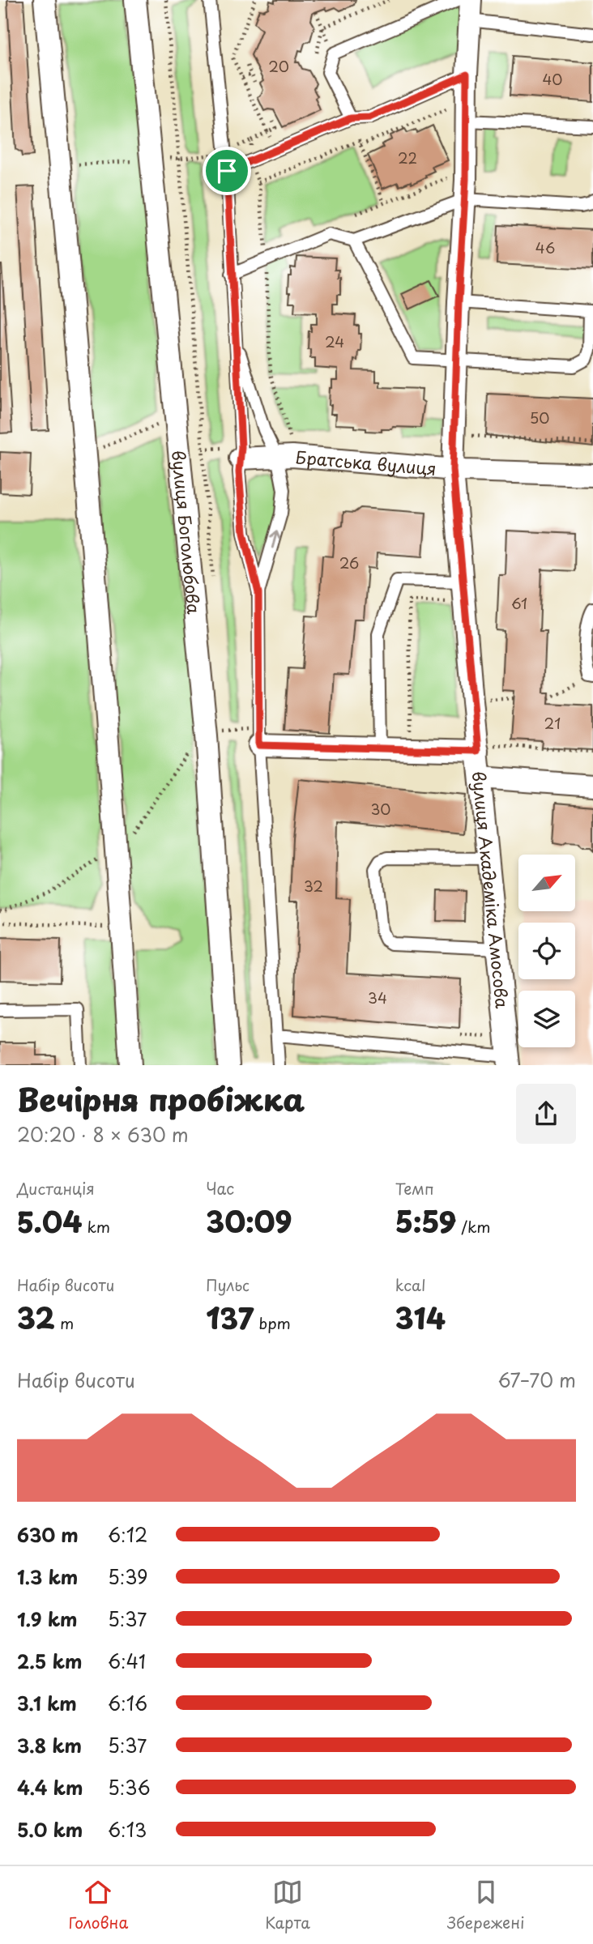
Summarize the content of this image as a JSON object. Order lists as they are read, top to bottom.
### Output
{
  "streets": {
    "street": ["Братська вулиця", "вулиця Боголюбова", "вулиця Академіка Амосова"]
  },
  "crossings": [
    ["Братська вулиця", "вулиця Академіка Амосова"]
  ],
  "house_numbers": [
    "20",
    "40",
    "22",
    "46",
    "24",
    "50",
    "26",
    "61",
    "21",
    "30",
    "32",
    "34"
  ],
  "north": "top right",
  "page": {
    "heading": ["Вечірня пробіжка", "20:20 · 8 × 630 m"],
    "stats": [
      ["Дистанція", "5.04 km"],
      ["Час", "30:09"],
      ["Темп", "5:59 /km"],
      ["Набір висоти", "32 m"],
      ["Пульс", "137 bpm"],
      ["kcal", "314"]
    ],
    "chart": ["Набір висоти", "67–70 m"],
    "list": [
      {
        "name": "630 m",
        "note": "6:12"
      },
      {
        "name": "1.3 km",
        "note": "5:39"
      },
      {
        "name": "1.9 km",
        "note": "5:37"
      },
      {
        "name": "2.5 km",
        "note": "6:41"
      },
      {
        "name": "3.1 km",
        "note": "6:16"
      },
      {
        "name": "3.8 km",
        "note": "5:37"
      },
      {
        "name": "4.4 km",
        "note": "5:36"
      },
      {
        "name": "5.0 km",
        "note": "6:13"
      }
    ],
    "tabs": ["Головна", "Карта", "Збережені"]
  }
}
